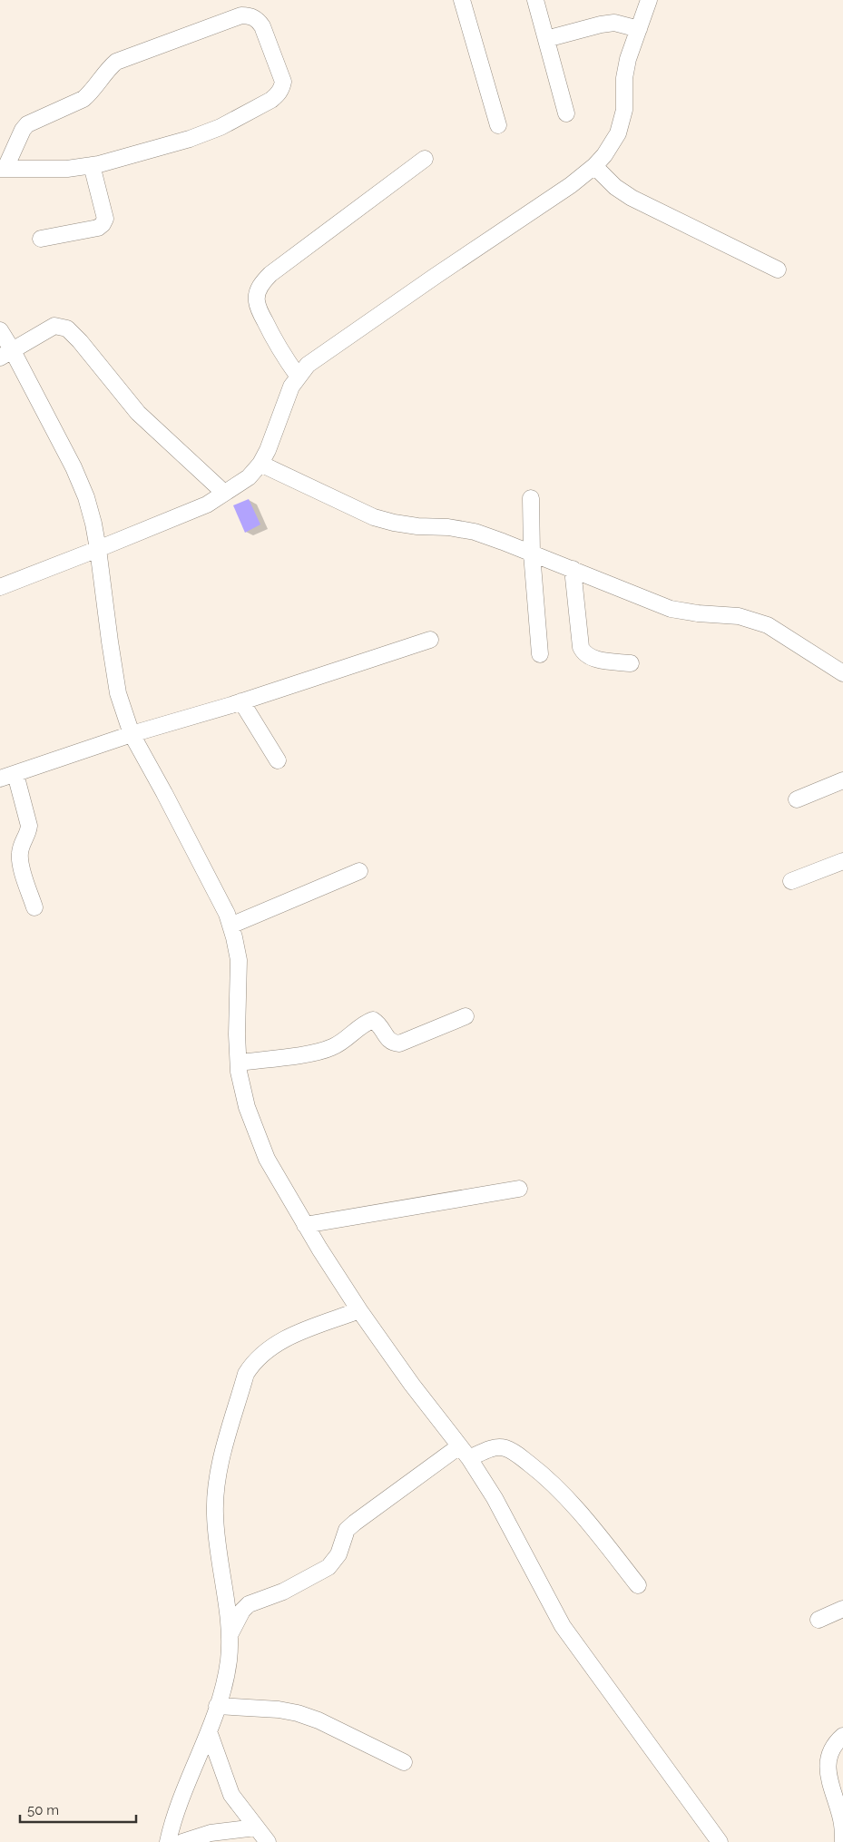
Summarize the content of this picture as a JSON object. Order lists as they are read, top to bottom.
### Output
{
  "scale_bar": "50 m"
}
